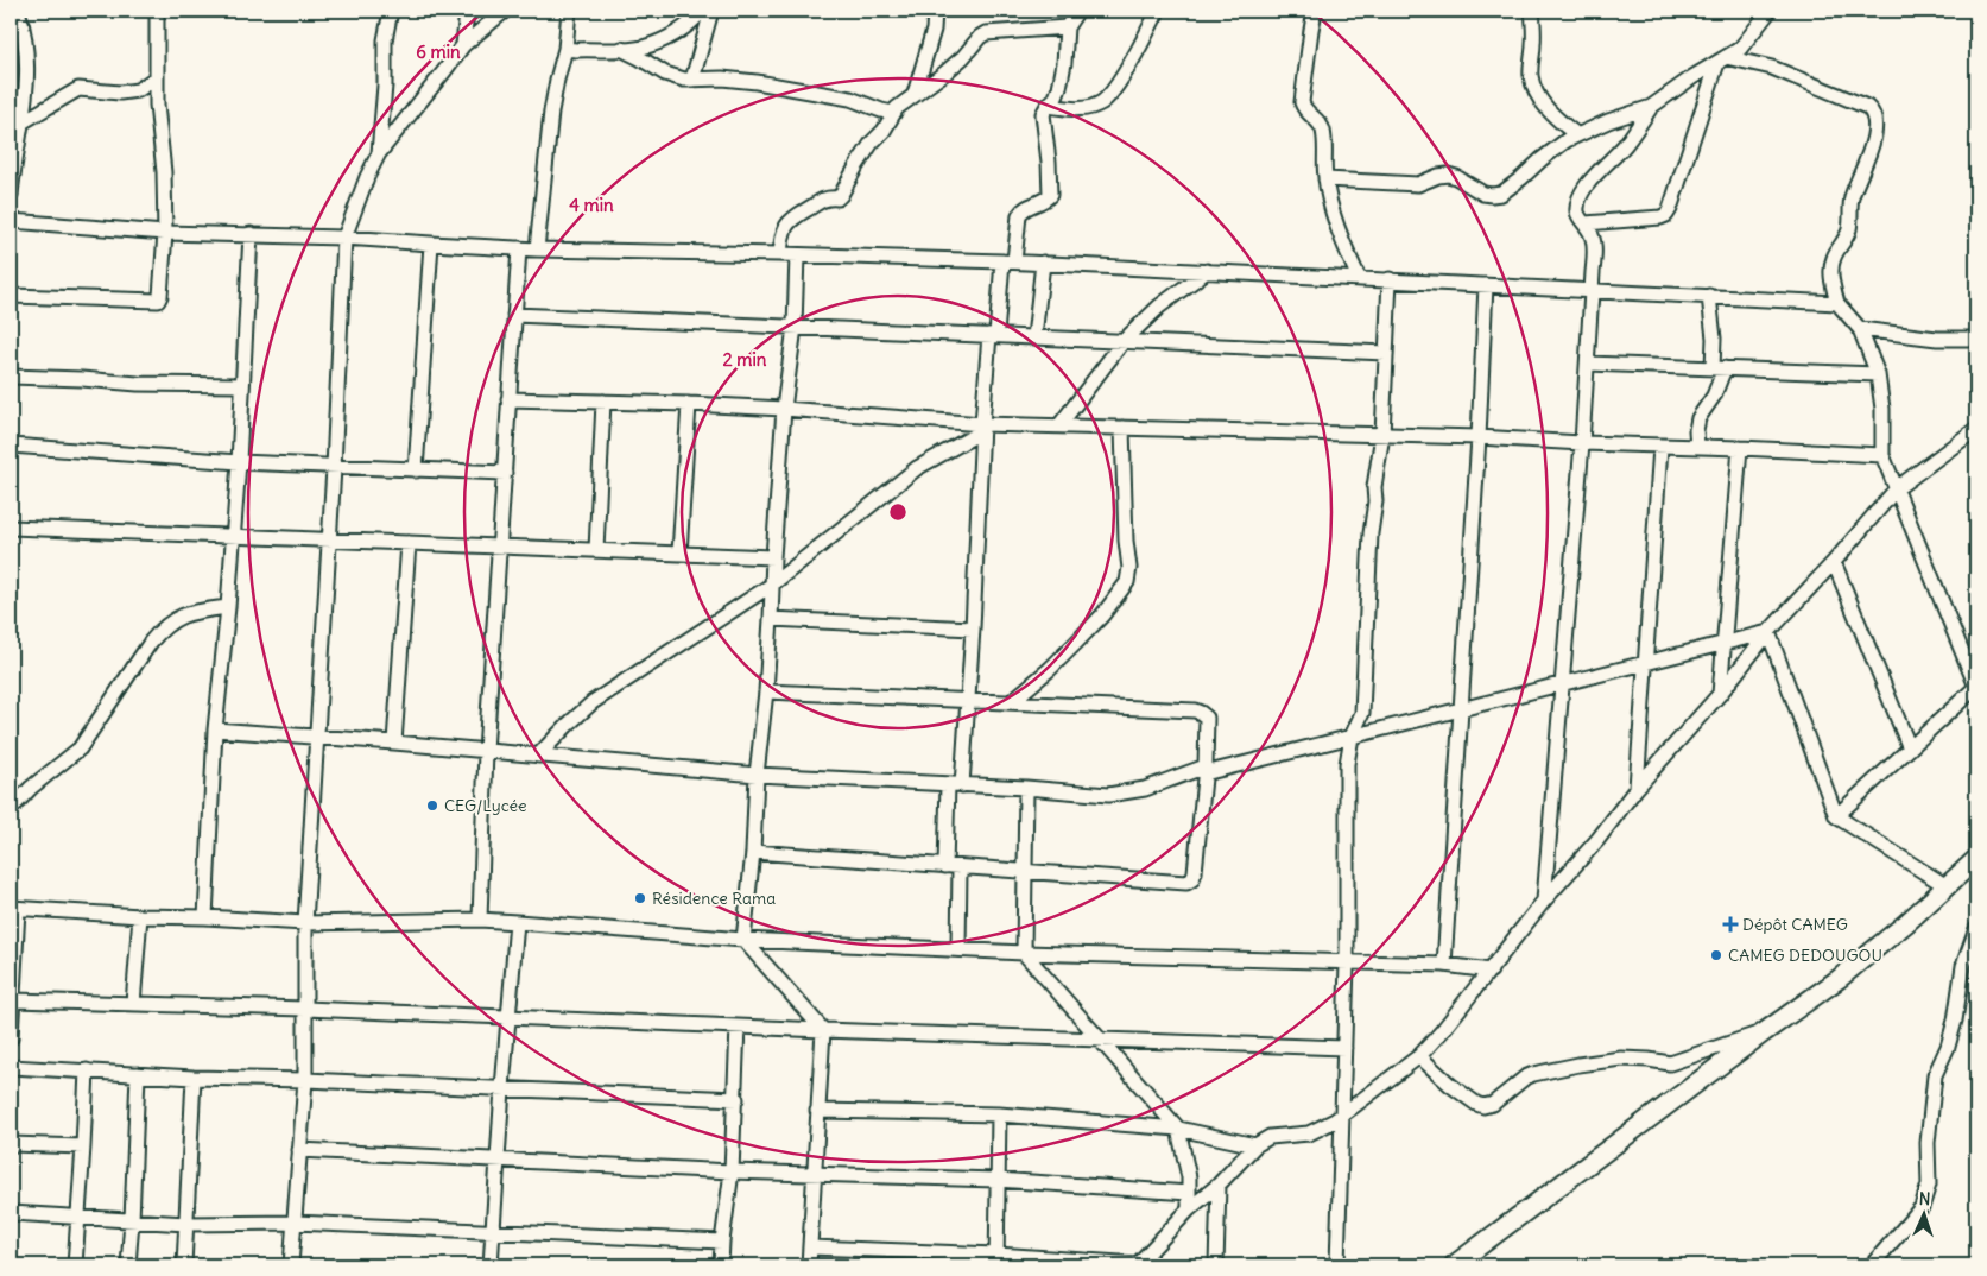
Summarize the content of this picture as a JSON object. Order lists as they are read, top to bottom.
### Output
{
  "places": {
    "other": ["CEG/Lycée", "Résidence Rama", "CAMEG DEDOUGOU"],
    "health": ["Dépôt CAMEG"]
  },
  "north": "top",
  "rings": ["6 min", "4 min", "2 min"]
}
